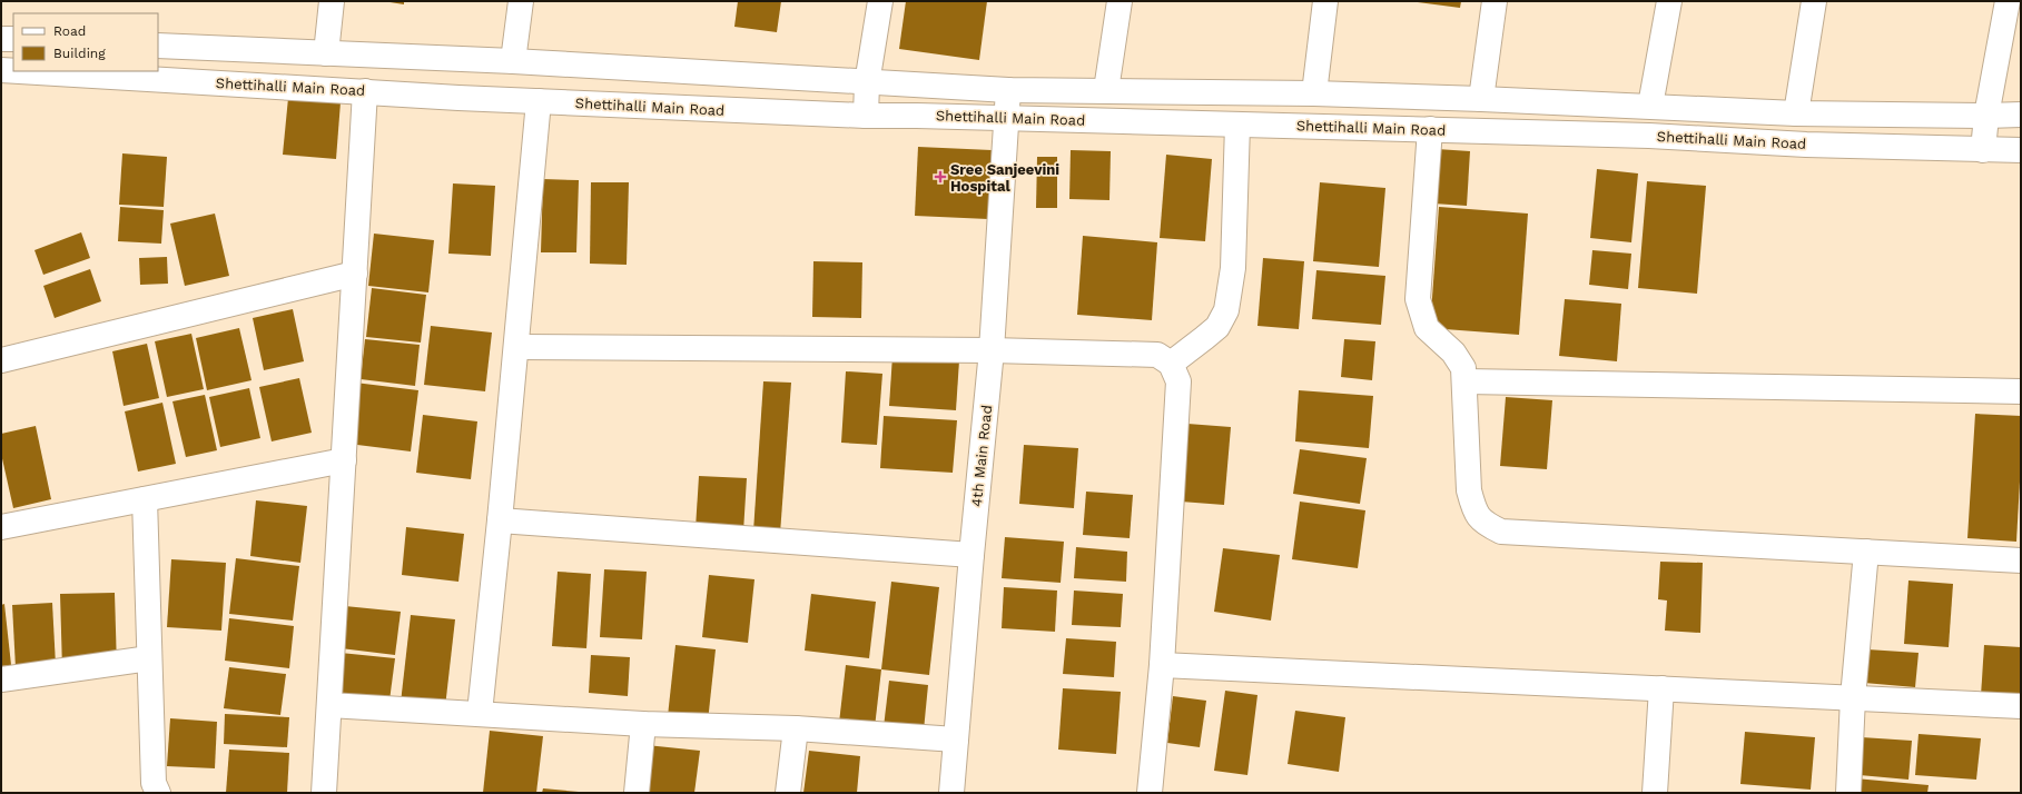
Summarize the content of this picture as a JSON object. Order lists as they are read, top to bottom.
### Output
{
  "streets": {
    "street": ["Shettihalli Main Road", "4th Main Road"]
  },
  "crossings": [
    ["Shettihalli Main Road", "4th Main Road"]
  ],
  "places": {
    "health": ["Sree Sanjeevini Hospital"]
  },
  "legend": ["Road", "Building"]
}
